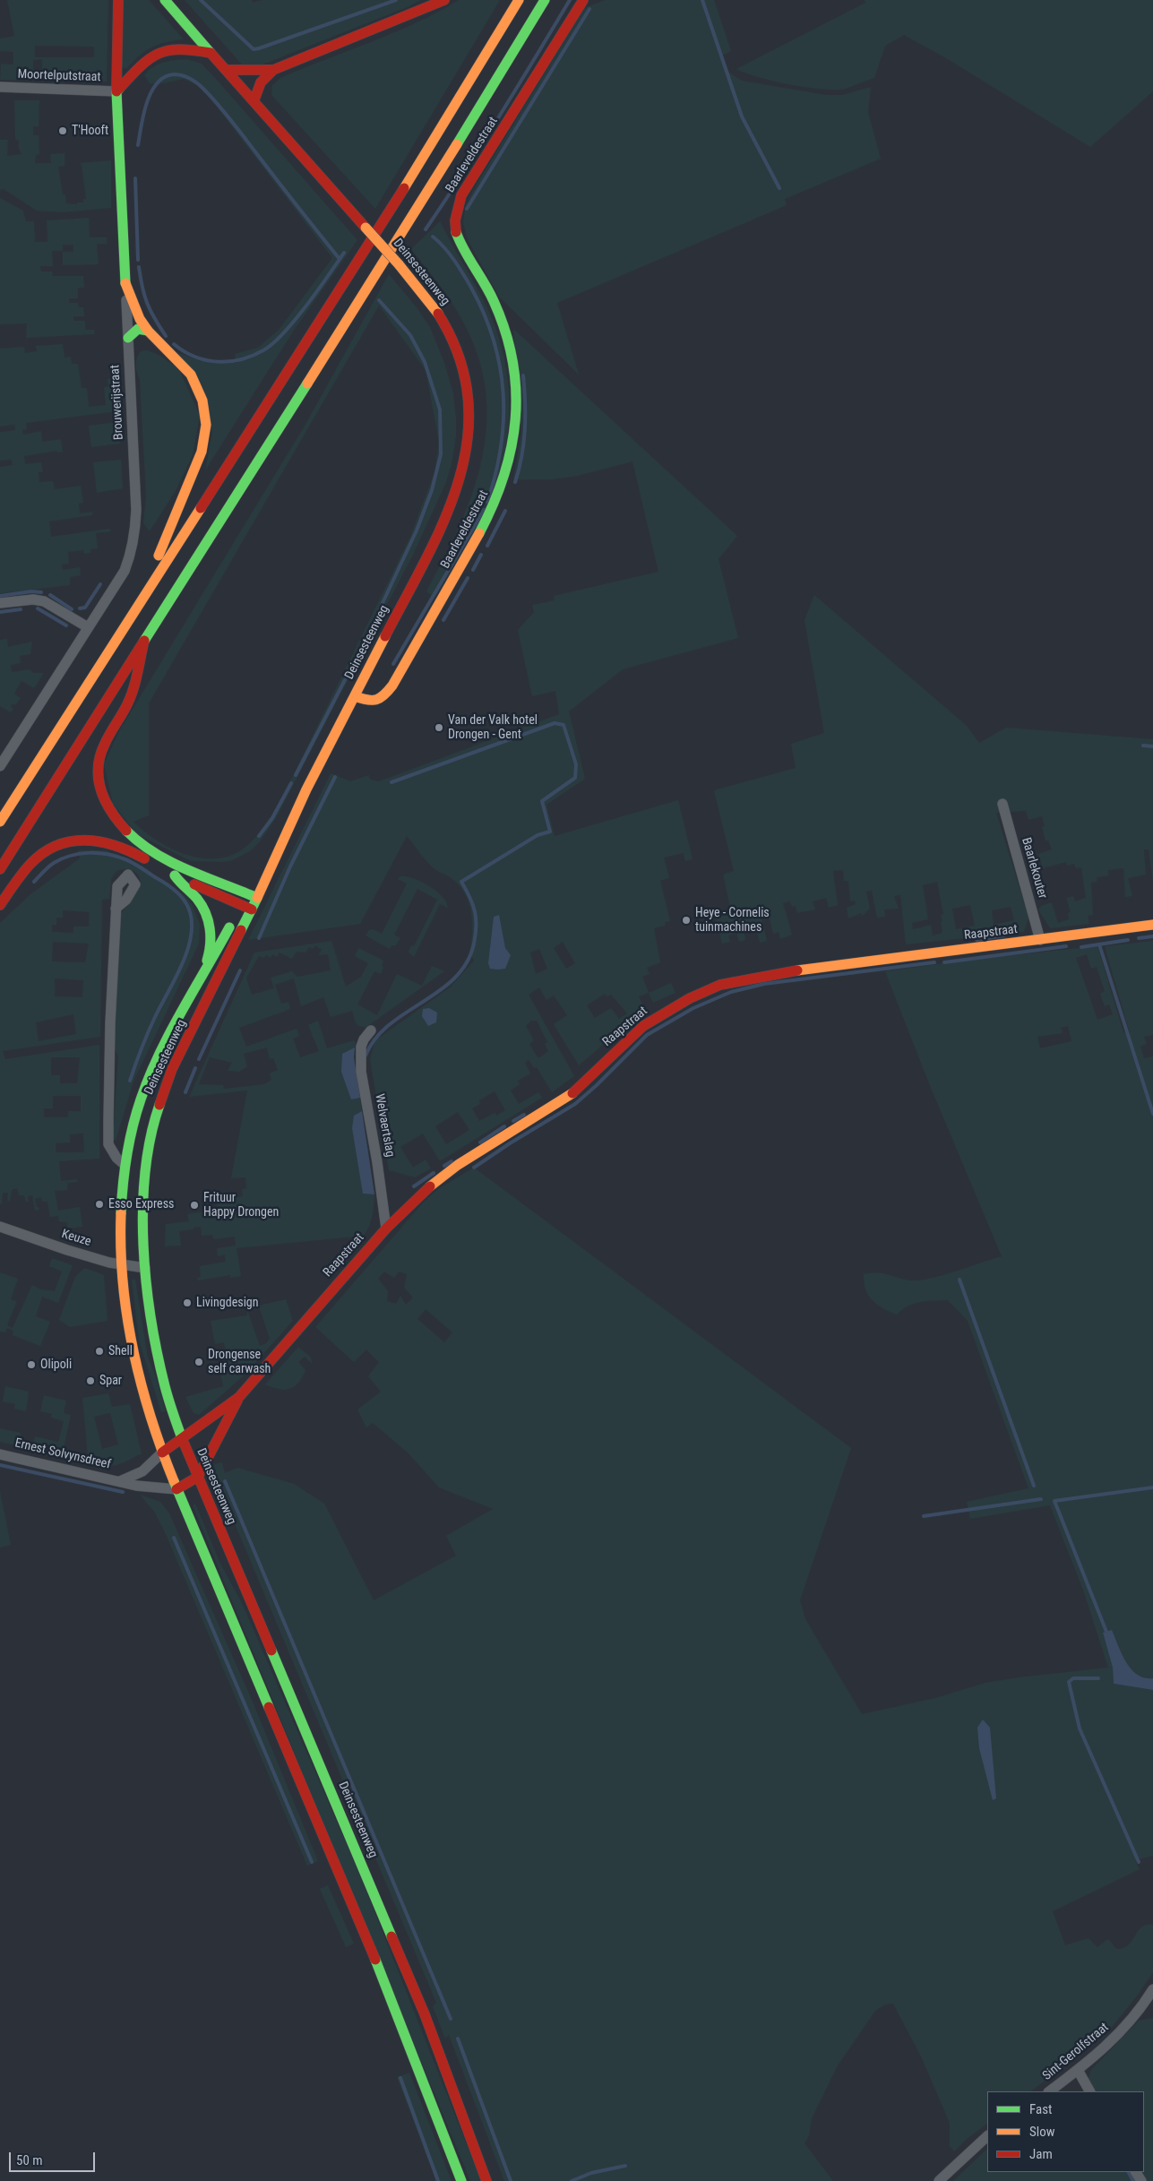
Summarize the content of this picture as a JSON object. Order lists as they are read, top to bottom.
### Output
{
  "streets": {
    "main road": [
      "Baarleveldestraat",
      "Deinsesteenweg",
      "Brouwerijstraat",
      "Raapstraat"
    ],
    "street": [
      "Moortelputstraat",
      "Baarlekouter",
      "Welvaertslag",
      "Keuze",
      "Ernest Solvynsdreef",
      "Sint-Gerolfstraat"
    ]
  },
  "crossings": [
    ["Moortelputstraat", "Brouwerijstraat"],
    ["Baarleveldestraat", "Deinsesteenweg"],
    ["Deinsesteenweg", "Raapstraat"],
    ["Deinsesteenweg", "Keuze"],
    ["Deinsesteenweg", "Ernest Solvynsdreef"],
    ["Baarlekouter", "Raapstraat"],
    ["Raapstraat", "Welvaertslag"],
    ["Raapstraat", "Ernest Solvynsdreef"]
  ],
  "places": [
    "T'Hooft",
    "Van der Valk hotel Drongen - Gent",
    "Heye - Cornelis tuinmachines",
    "Esso Express",
    "Frituur Happy Drongen",
    "Livingdesign",
    "Shell",
    "Drongense self carwash",
    "Olipoli",
    "Spar"
  ],
  "legend": ["Fast", "Slow", "Jam"],
  "scale_bar": "50 m"
}
